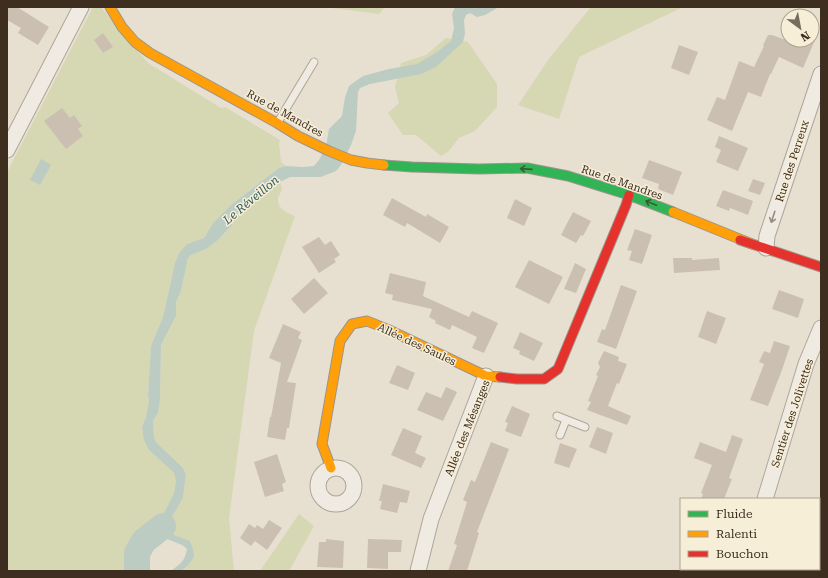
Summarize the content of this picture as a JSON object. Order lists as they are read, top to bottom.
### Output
{
  "streets": {
    "street": [
      "Rue de Mandres",
      "Rue des Perreux",
      "Allée des Saules",
      "Sentier des Jolivettes",
      "Allée des Mésanges"
    ]
  },
  "crossings": [
    ["Rue de Mandres", "Rue des Perreux"],
    ["Rue de Mandres", "Allée des Mésanges"],
    ["Allée des Saules", "Allée des Mésanges"]
  ],
  "one_way": ["Rue des Perreux"],
  "water": ["Le Réveillon"],
  "legend": ["Fluide", "Ralenti", "Bouchon"],
  "north": "bottom right"
}
